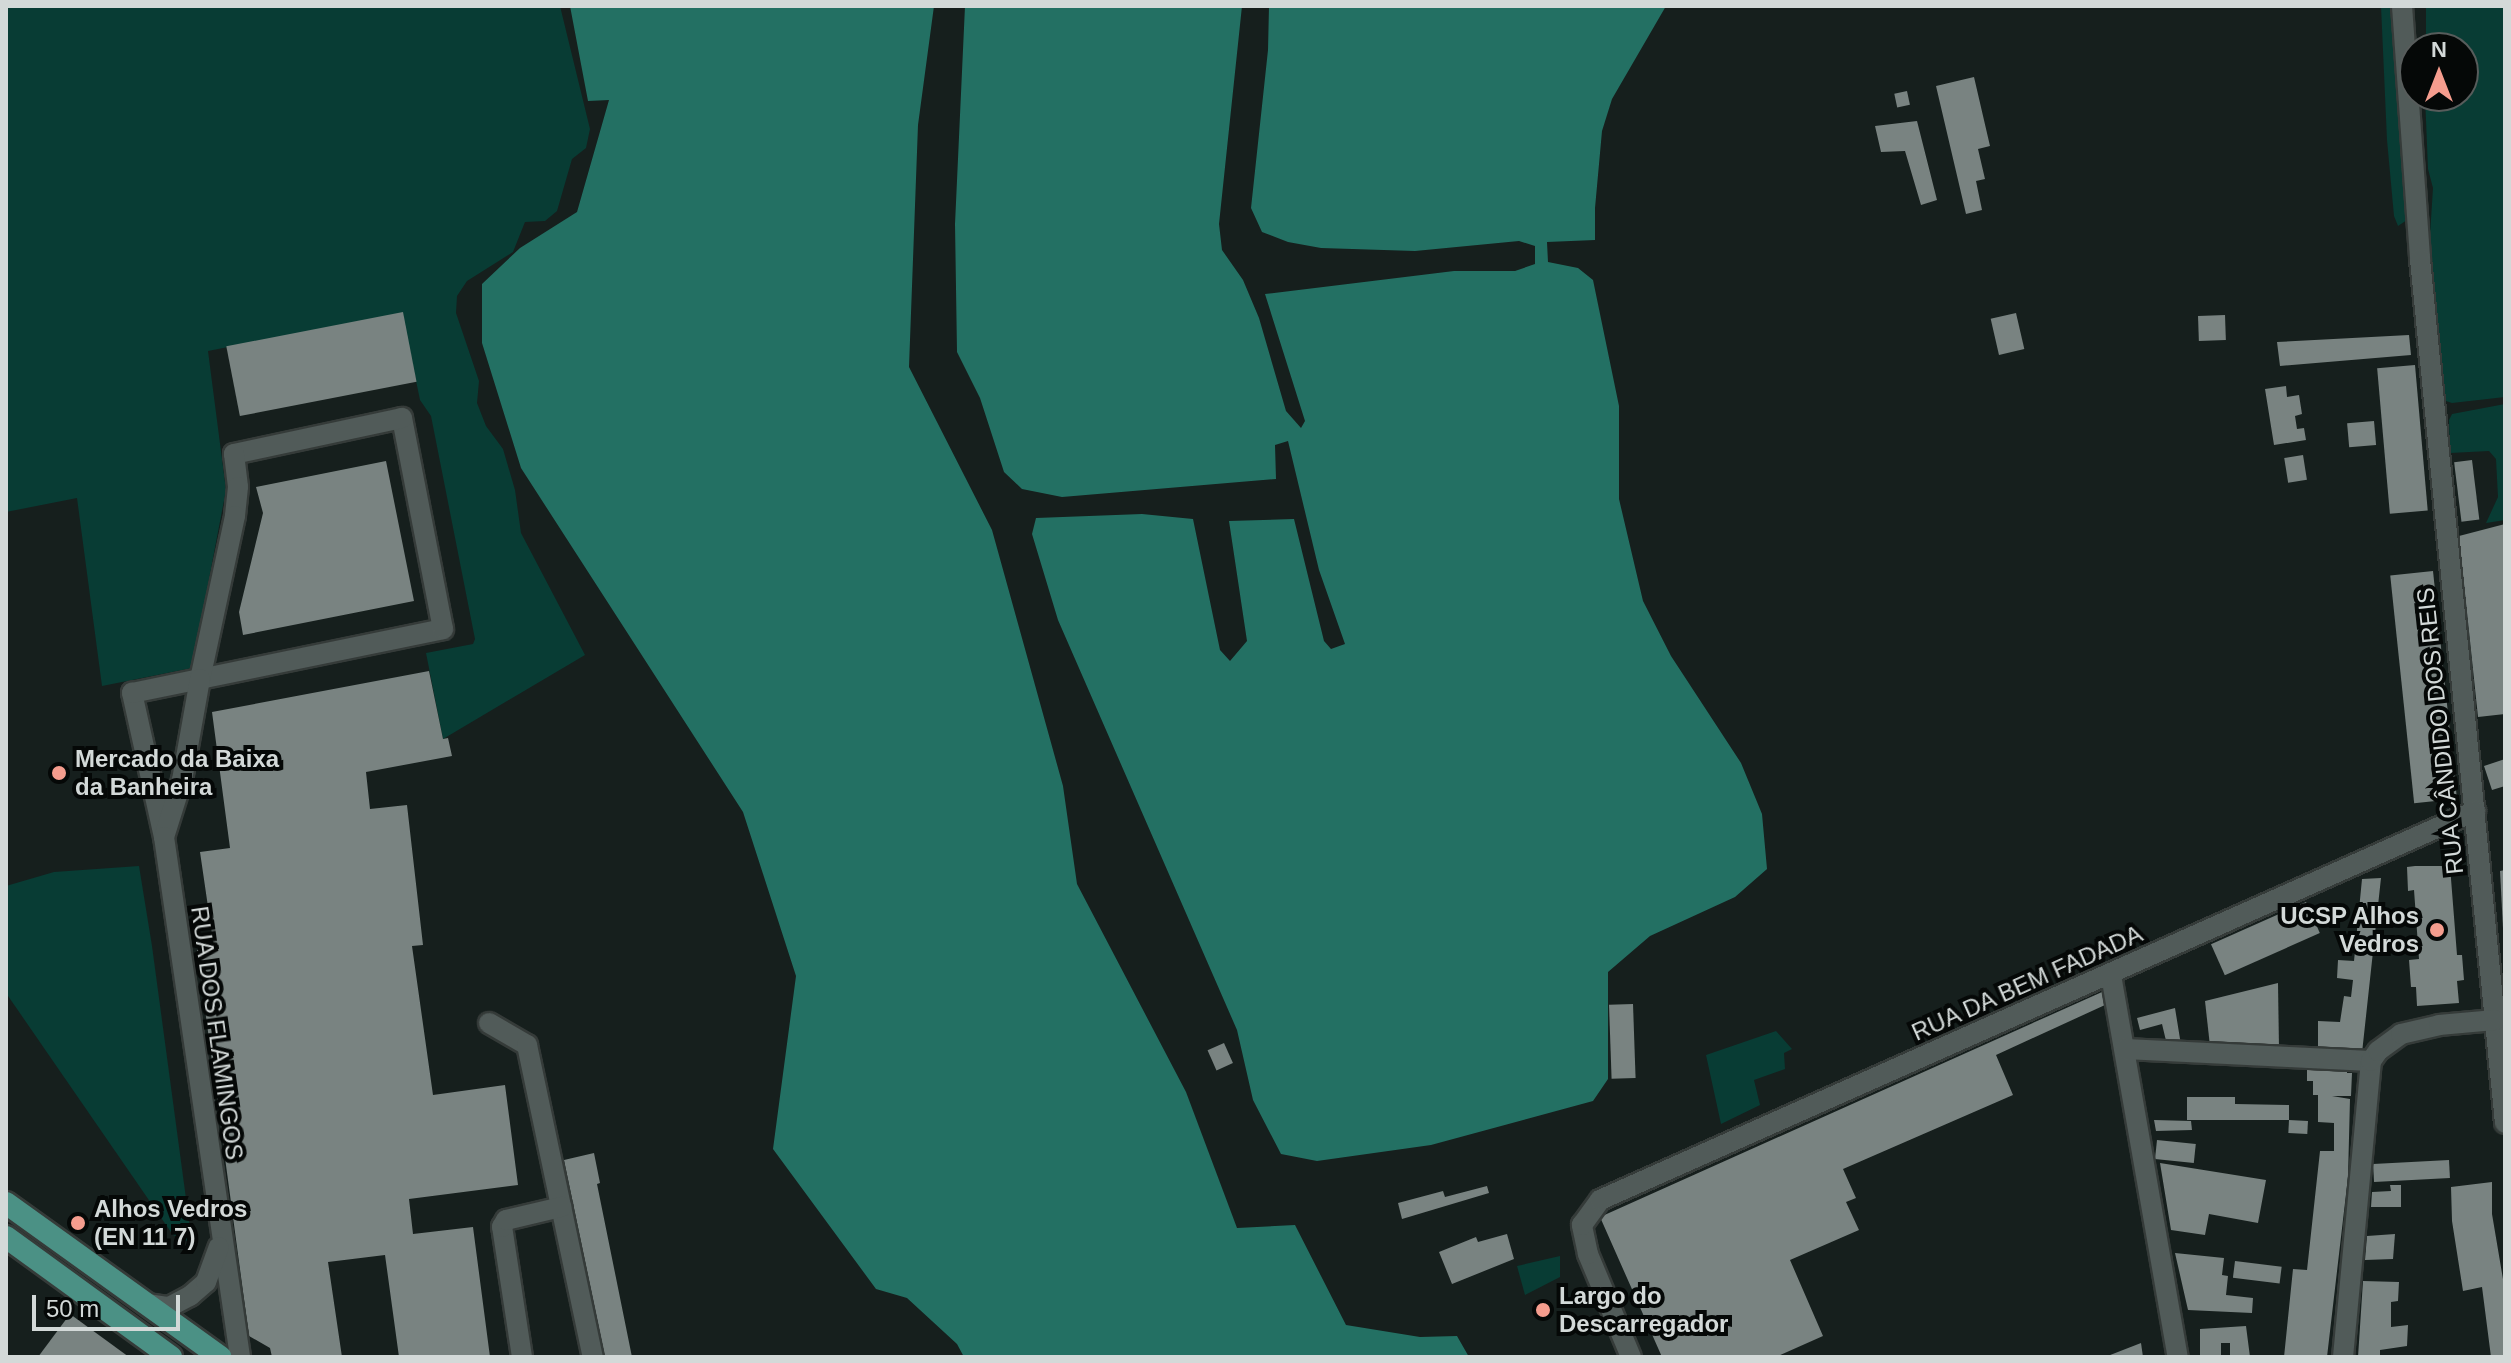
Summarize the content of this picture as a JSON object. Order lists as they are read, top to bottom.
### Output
{
  "streets": {
    "street": ["RUA CÂNDIDO DOS REIS", "RUA DA BEM FADADA", "RUA DOS FLAMINGOS"]
  },
  "crossings": [
    ["RUA CÂNDIDO DOS REIS", "RUA DA BEM FADADA"]
  ],
  "places": [
    "Mercado da Baixa da Banheira",
    "UCSP Alhos Vedros",
    "Alhos Vedros (EN 11 7)",
    "Largo do Descarregador"
  ],
  "scale_bar": "50 m",
  "north": "top"
}
